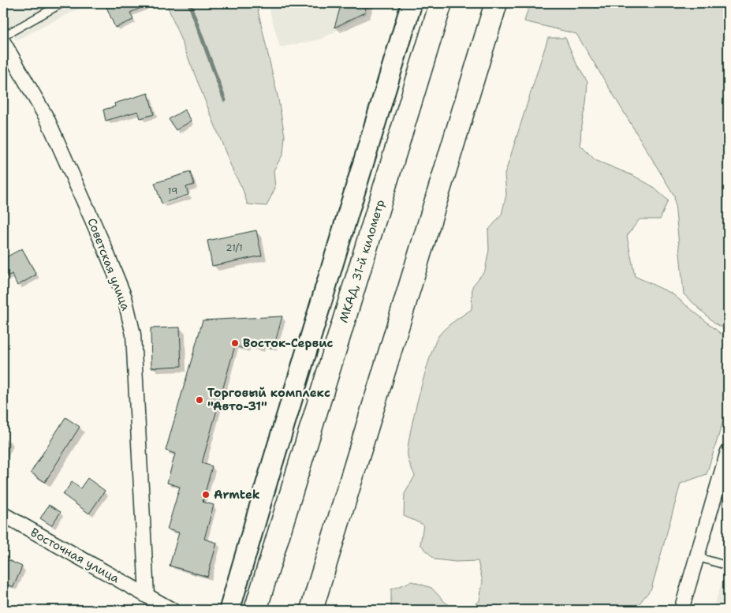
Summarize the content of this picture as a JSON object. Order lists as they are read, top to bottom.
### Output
{
  "streets": {
    "highway": ["МКАД, 31-й километр"],
    "street": ["Советская улица", "Восточная улица"]
  },
  "crossings": [
    ["Советская улица", "Восточная улица"]
  ],
  "places": ["Восток-Сервис", "Торговый комплекс \"Авто-31\"", "Armtek"],
  "house_numbers": ["19", "21/1"]
}
